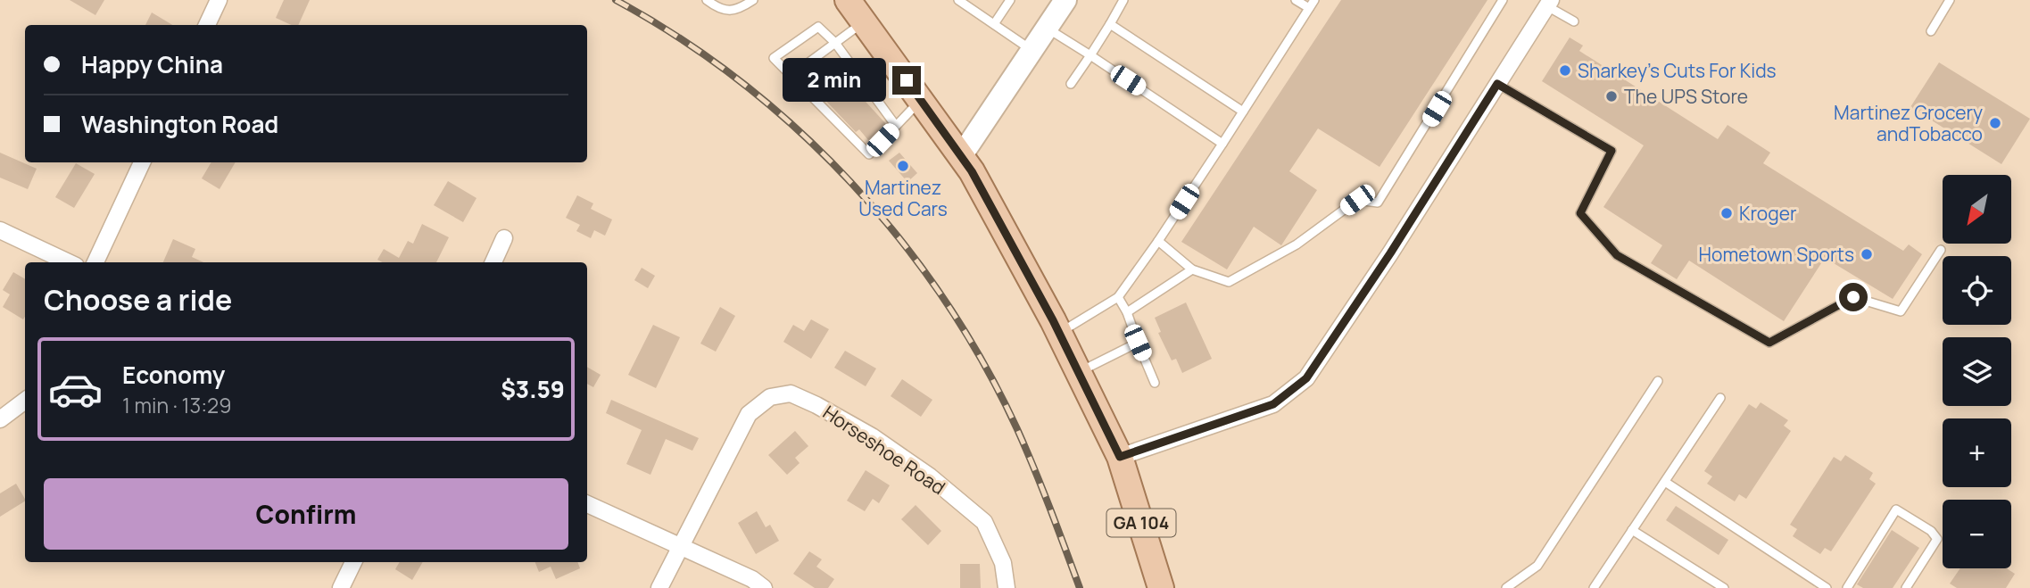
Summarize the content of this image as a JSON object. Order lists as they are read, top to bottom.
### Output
{
  "streets": {
    "main road": ["GA 104"],
    "street": ["Horseshoe Road"]
  },
  "places": [
    "Sharkey's Cuts For Kids",
    "The UPS Store",
    "Martinez Grocery andTobacco",
    "Martinez Used Cars",
    "Kroger",
    "Hometown Sports"
  ],
  "north": "bottom left",
  "page": {
    "banner": ["Happy China", "Washington Road"],
    "bubble": "2 min",
    "map_buttons": ["+", "−"],
    "heading": "Choose a ride",
    "list": [
      {
        "name": "Economy",
        "note": "1 min · 13:29",
        "value": "$3.59"
      }
    ],
    "buttons": "Confirm"
  }
}
